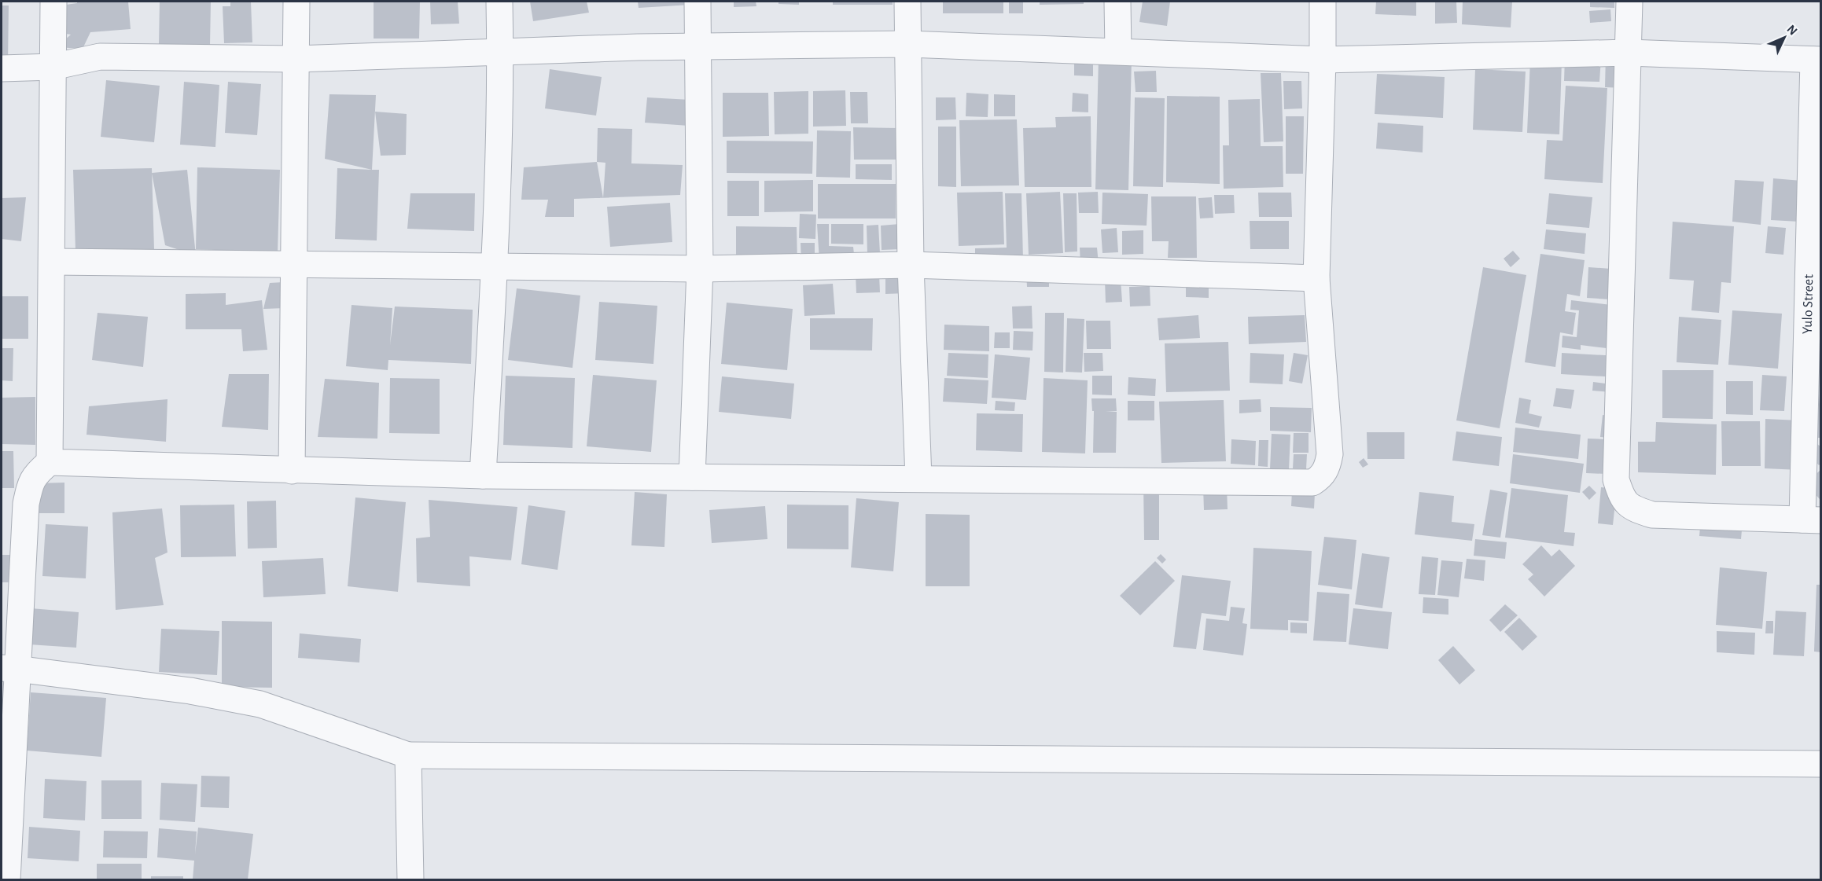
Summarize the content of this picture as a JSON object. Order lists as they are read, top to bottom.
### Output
{
  "streets": {
    "street": ["Yulo Street"]
  },
  "north": "top right"
}
